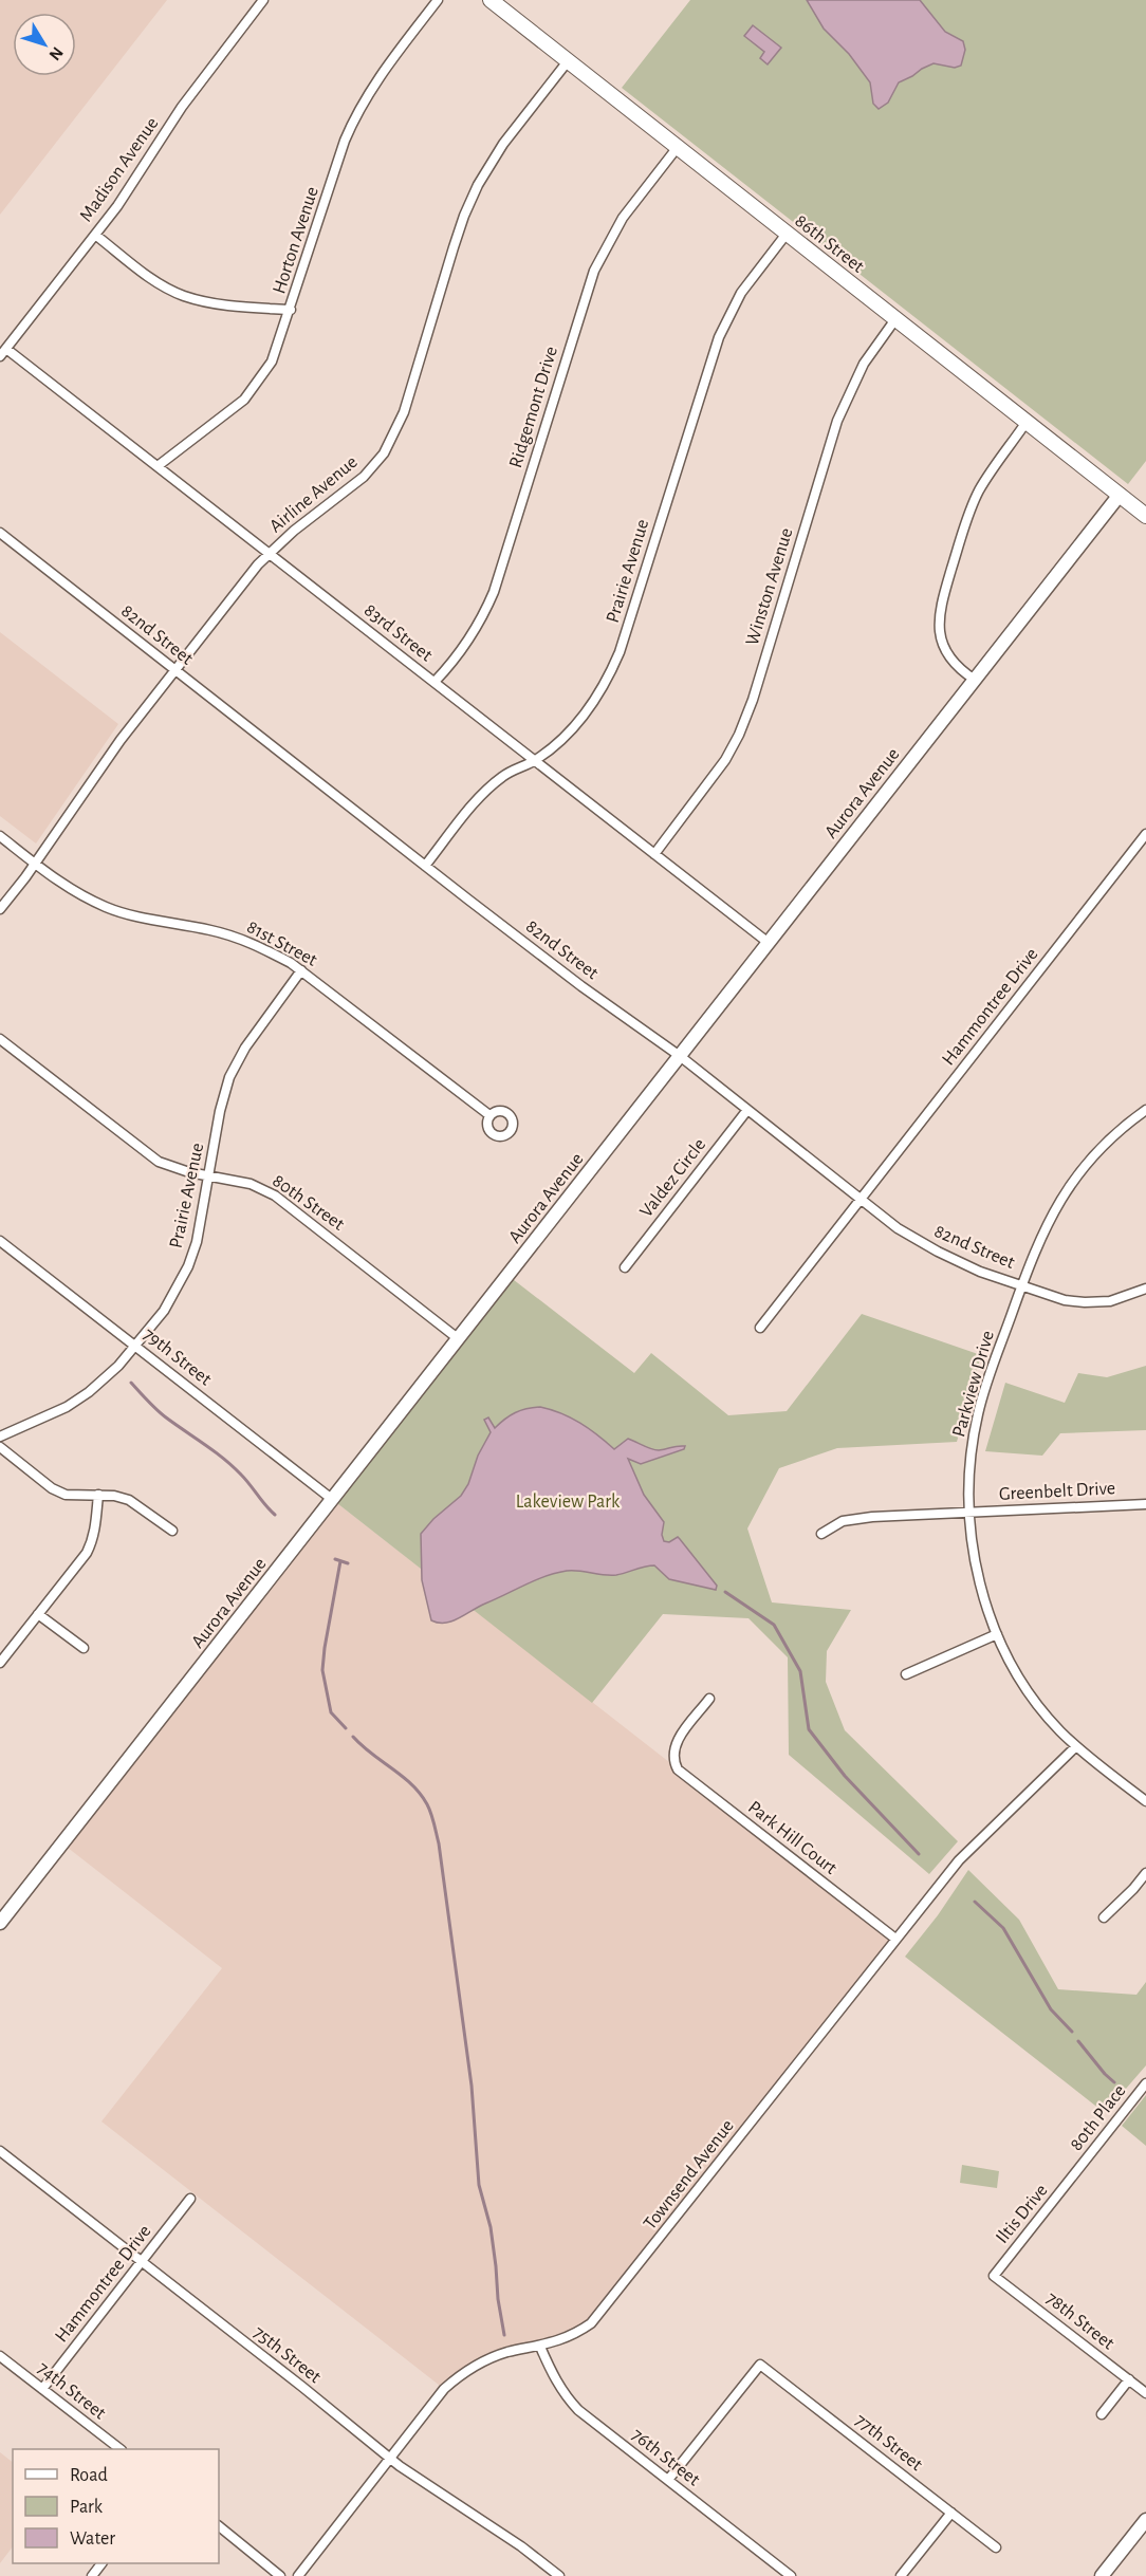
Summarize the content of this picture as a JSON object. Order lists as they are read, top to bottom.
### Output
{
  "streets": {
    "main road": ["86th Street"],
    "street": [
      "Madison Avenue",
      "Horton Avenue",
      "Ridgemont Drive",
      "Airline Avenue",
      "Prairie Avenue",
      "Winston Avenue",
      "83rd Street",
      "82nd Street",
      "Aurora Avenue",
      "81st Street",
      "Hammontree Drive",
      "Valdez Circle",
      "80th Street",
      "79th Street",
      "Parkview Drive",
      "Greenbelt Drive",
      "Park Hill Court",
      "80th Place",
      "Townsend Avenue",
      "Iltis Drive",
      "78th Street",
      "75th Street",
      "74th Street",
      "77th Street",
      "76th Street"
    ]
  },
  "crossings": [
    ["Madison Avenue", "83rd Street"],
    ["Horton Avenue", "83rd Street"],
    ["86th Street", "Ridgemont Drive"],
    ["86th Street", "Airline Avenue"],
    ["86th Street", "Prairie Avenue"],
    ["86th Street", "Winston Avenue"],
    ["86th Street", "Aurora Avenue"],
    ["Ridgemont Drive", "83rd Street"],
    ["Airline Avenue", "83rd Street"],
    ["Airline Avenue", "82nd Street"],
    ["Airline Avenue", "81st Street"],
    ["Prairie Avenue", "83rd Street"],
    ["Prairie Avenue", "82nd Street"],
    ["Prairie Avenue", "81st Street"],
    ["Prairie Avenue", "80th Street"],
    ["Prairie Avenue", "79th Street"],
    ["Winston Avenue", "83rd Street"],
    ["83rd Street", "Aurora Avenue"],
    ["82nd Street", "Aurora Avenue"],
    ["82nd Street", "Hammontree Drive"],
    ["82nd Street", "Valdez Circle"],
    ["82nd Street", "Parkview Drive"],
    ["Aurora Avenue", "80th Street"],
    ["Aurora Avenue", "79th Street"],
    ["Hammontree Drive", "75th Street"],
    ["Hammontree Drive", "74th Street"],
    ["Parkview Drive", "Greenbelt Drive"],
    ["Parkview Drive", "Townsend Avenue"],
    ["Park Hill Court", "Townsend Avenue"],
    ["80th Place", "Iltis Drive"],
    ["Townsend Avenue", "75th Street"],
    ["Townsend Avenue", "76th Street"],
    ["Iltis Drive", "78th Street"],
    ["77th Street", "76th Street"]
  ],
  "parks": ["Lakeview Park"],
  "legend": ["Road", "Park", "Water"],
  "north": "bottom right"
}
